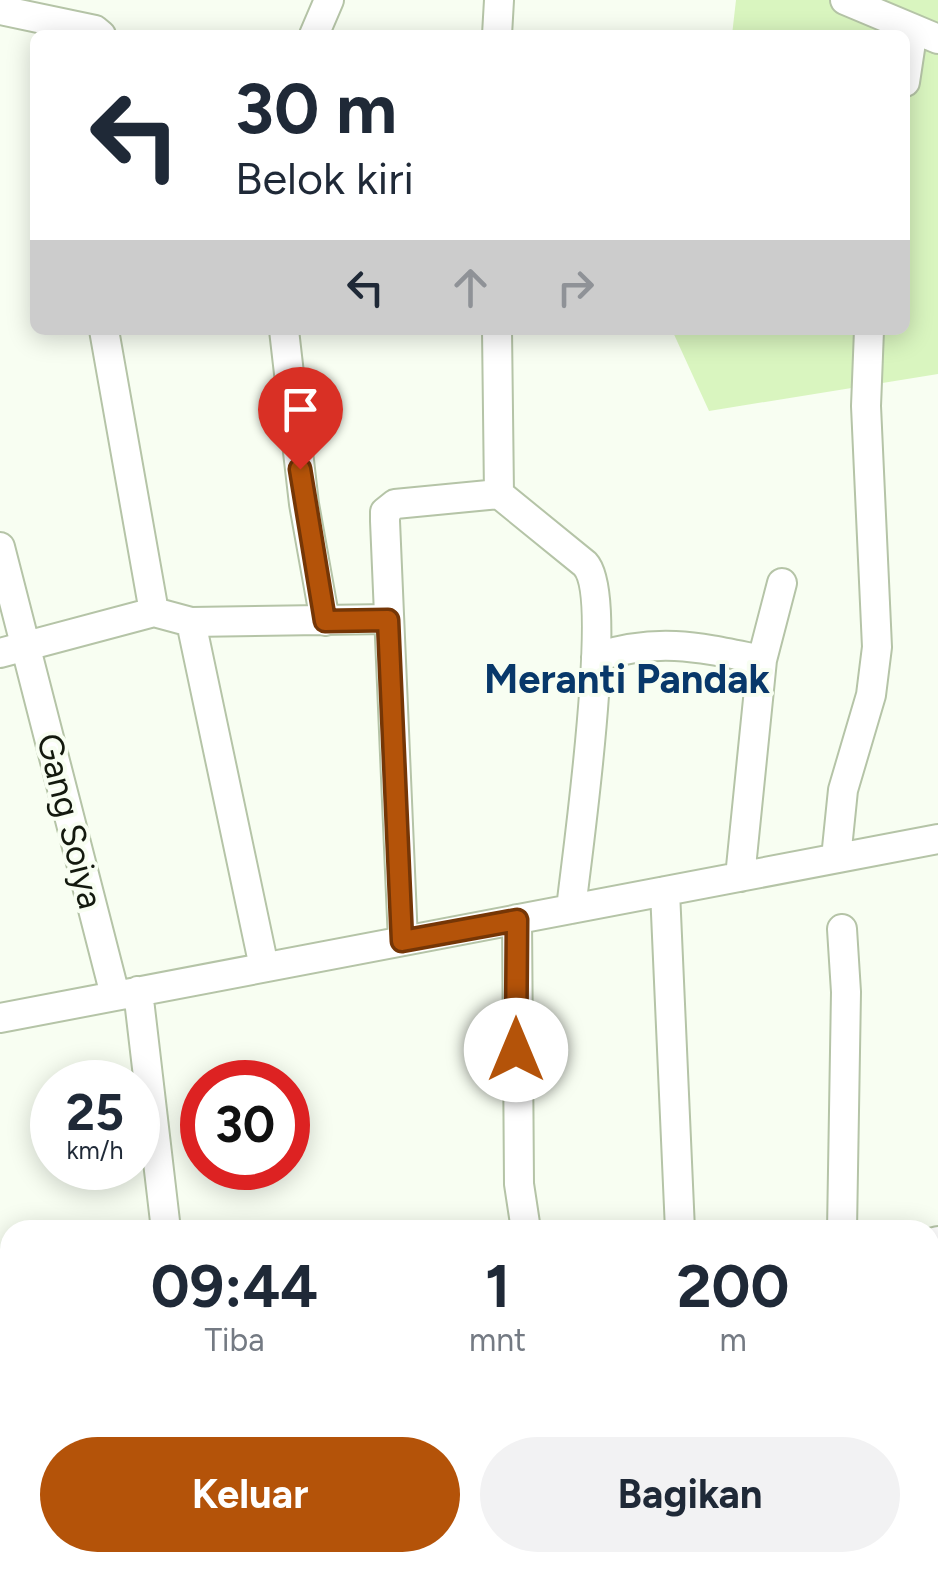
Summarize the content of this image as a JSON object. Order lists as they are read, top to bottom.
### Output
{
  "streets": {
    "street": ["Gang Soiya"]
  },
  "districts": ["Meranti Pandak"],
  "page": {
    "turn": ["30 m", "Belok kiri"],
    "speed": "25 km/h",
    "limit": "30",
    "eta": [
      "09:44",
      "Tiba",
      "1",
      "mnt",
      "200",
      "m"
    ],
    "buttons": ["Keluar", "Bagikan"]
  }
}
